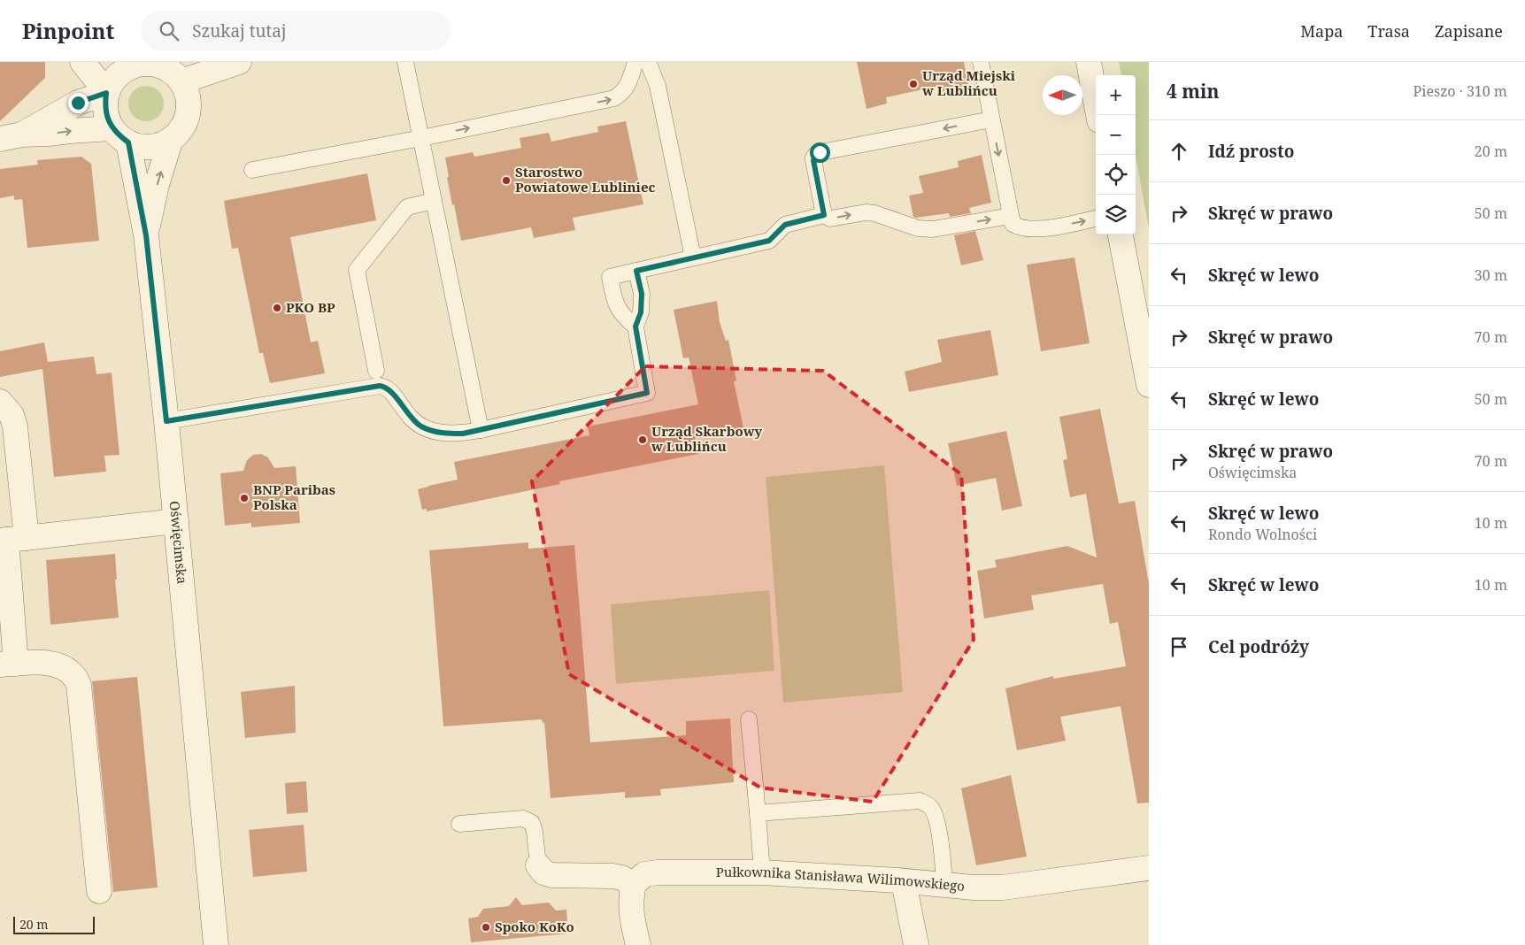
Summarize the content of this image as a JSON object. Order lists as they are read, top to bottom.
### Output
{
  "streets": {
    "street": ["Oświęcimska", "Pułkownika Stanisława Wilimowskiego"]
  },
  "places": [
    "Urząd Miejski w Lublińcu",
    "Starostwo Powiatowe Lubliniec",
    "PKO BP",
    "Urząd Skarbowy w Lublińcu",
    "BNP Paribas Polska",
    "Spoko KoKo"
  ],
  "scale_bar": "20 m",
  "north": "left",
  "page": {
    "header": "Pinpoint",
    "search": "Szukaj tutaj",
    "nav": ["Mapa", "Trasa", "Zapisane"],
    "heading": ["4 min", "Pieszo · 310 m"],
    "map_buttons": ["+", "−"],
    "list": [
      ["Idź prosto", "20 m"],
      ["Skręć w prawo", "50 m"],
      ["Skręć w lewo", "30 m"],
      ["Skręć w prawo", "70 m"],
      ["Skręć w lewo", "50 m"],
      ["Skręć w prawo", "Oświęcimska", "70 m"],
      ["Skręć w lewo", "Rondo Wolności", "10 m"],
      ["Skręć w lewo", "10 m"],
      "Cel podróży"
    ],
    "scale": "20 m"
  }
}
